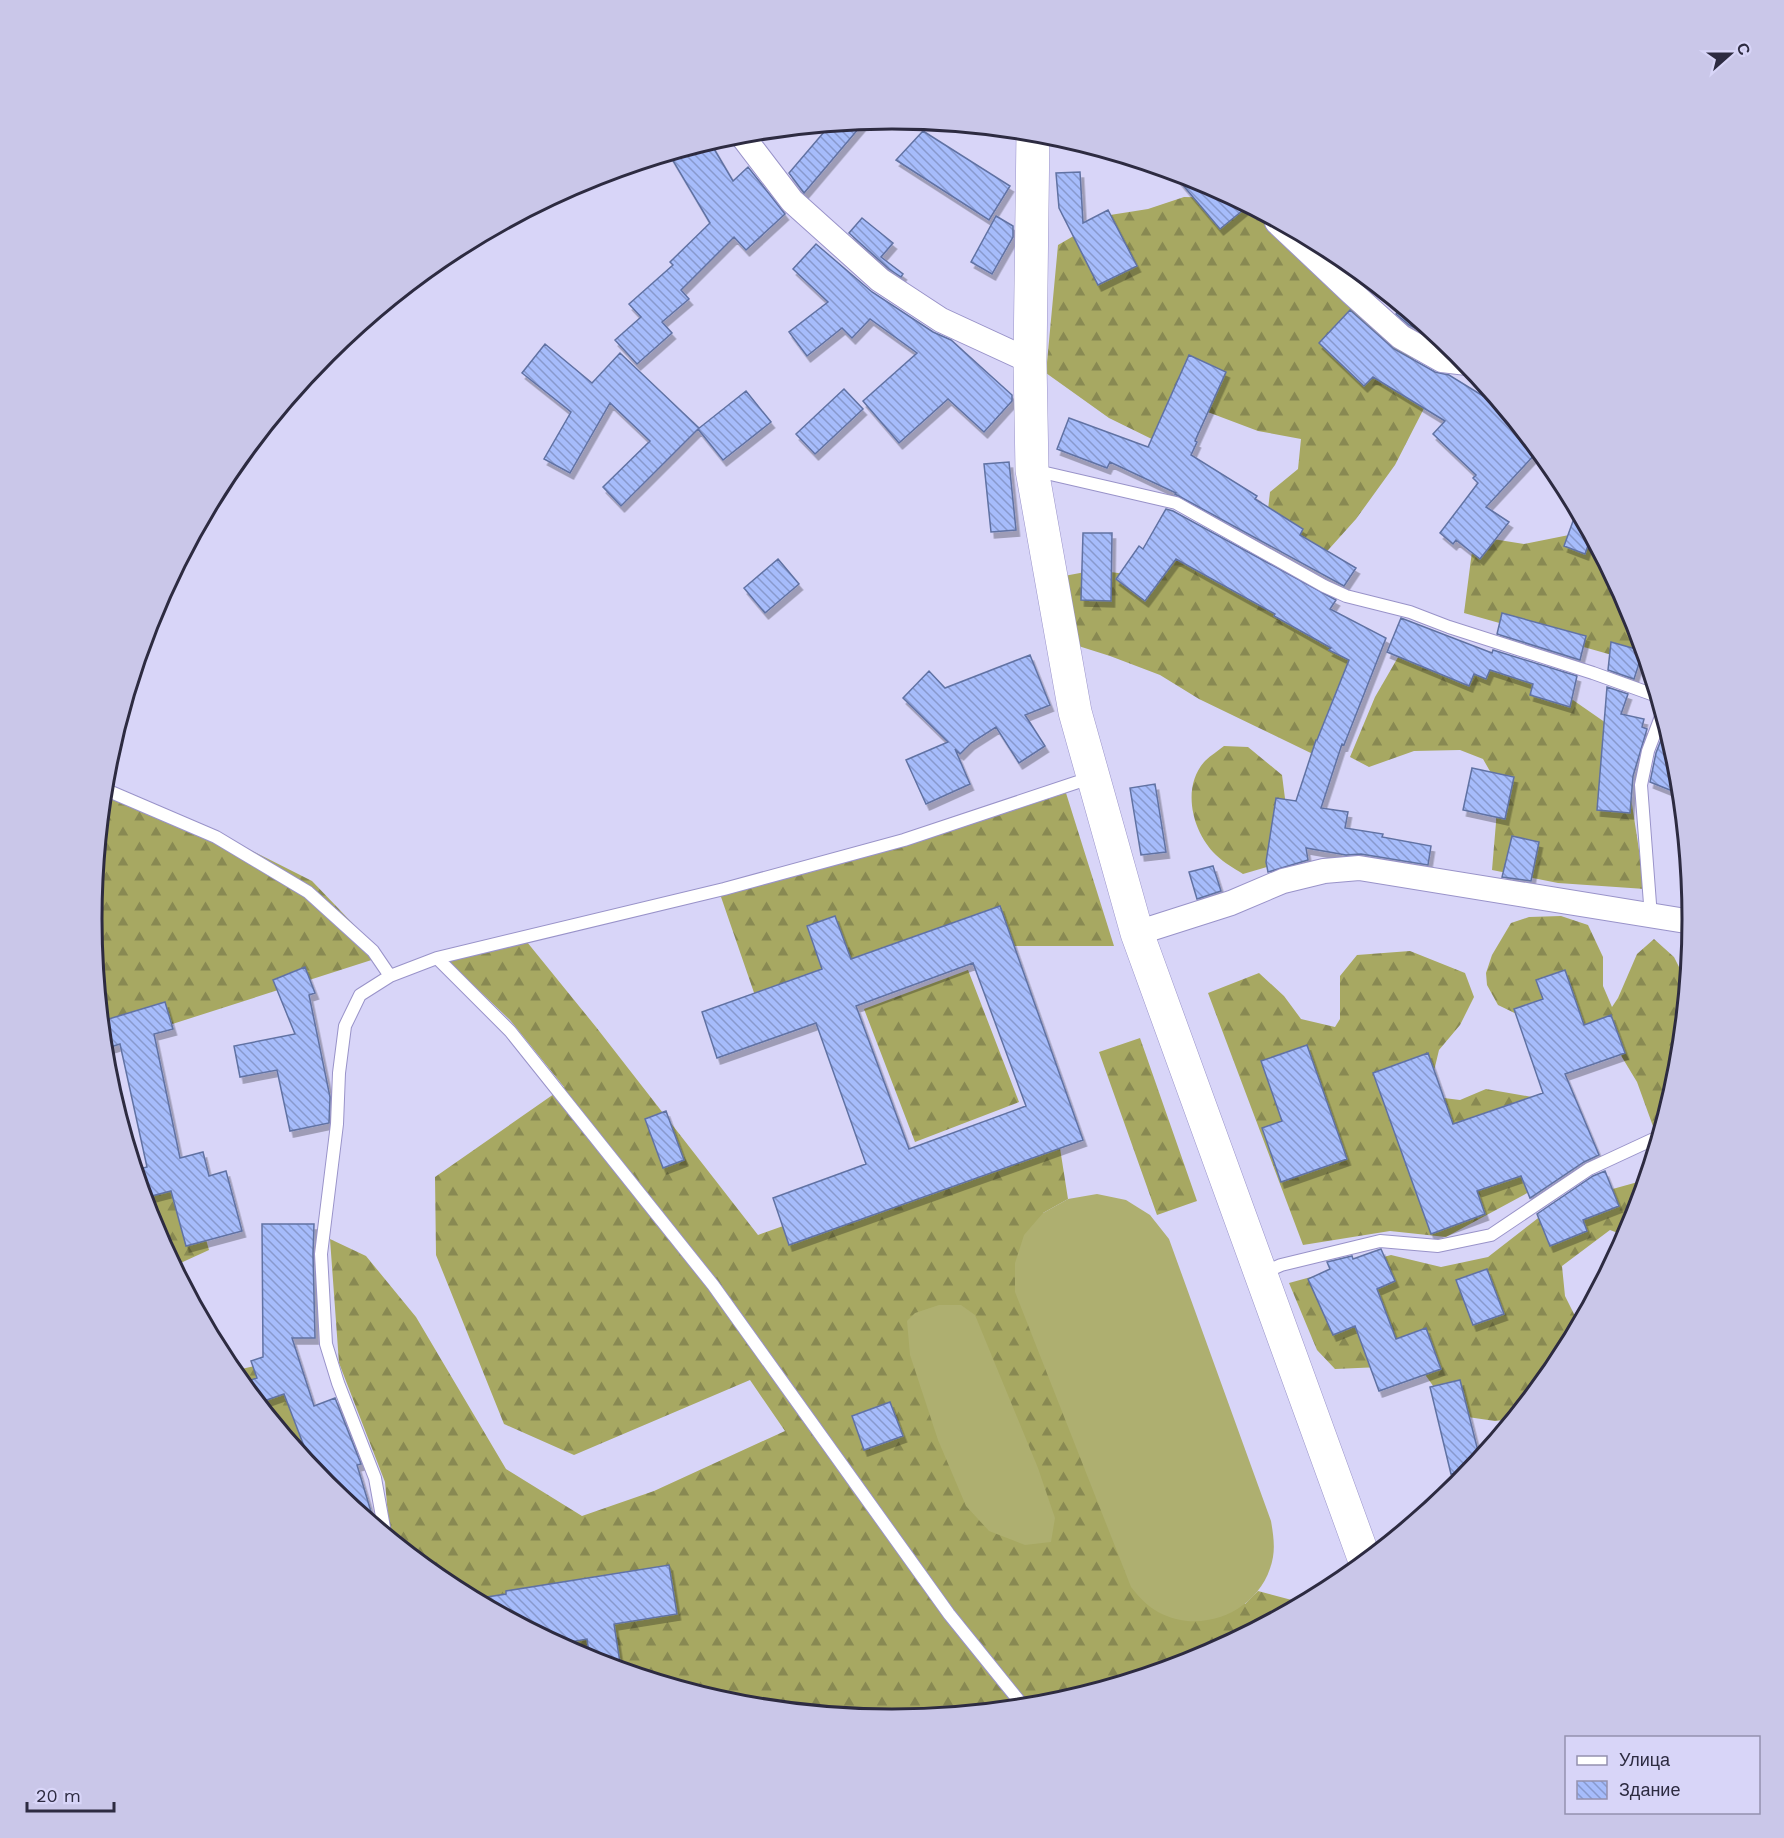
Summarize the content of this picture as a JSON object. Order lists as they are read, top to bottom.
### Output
{
  "legend": ["Улица", "Здание"],
  "scale_bar": "20 m",
  "north": "right"
}
